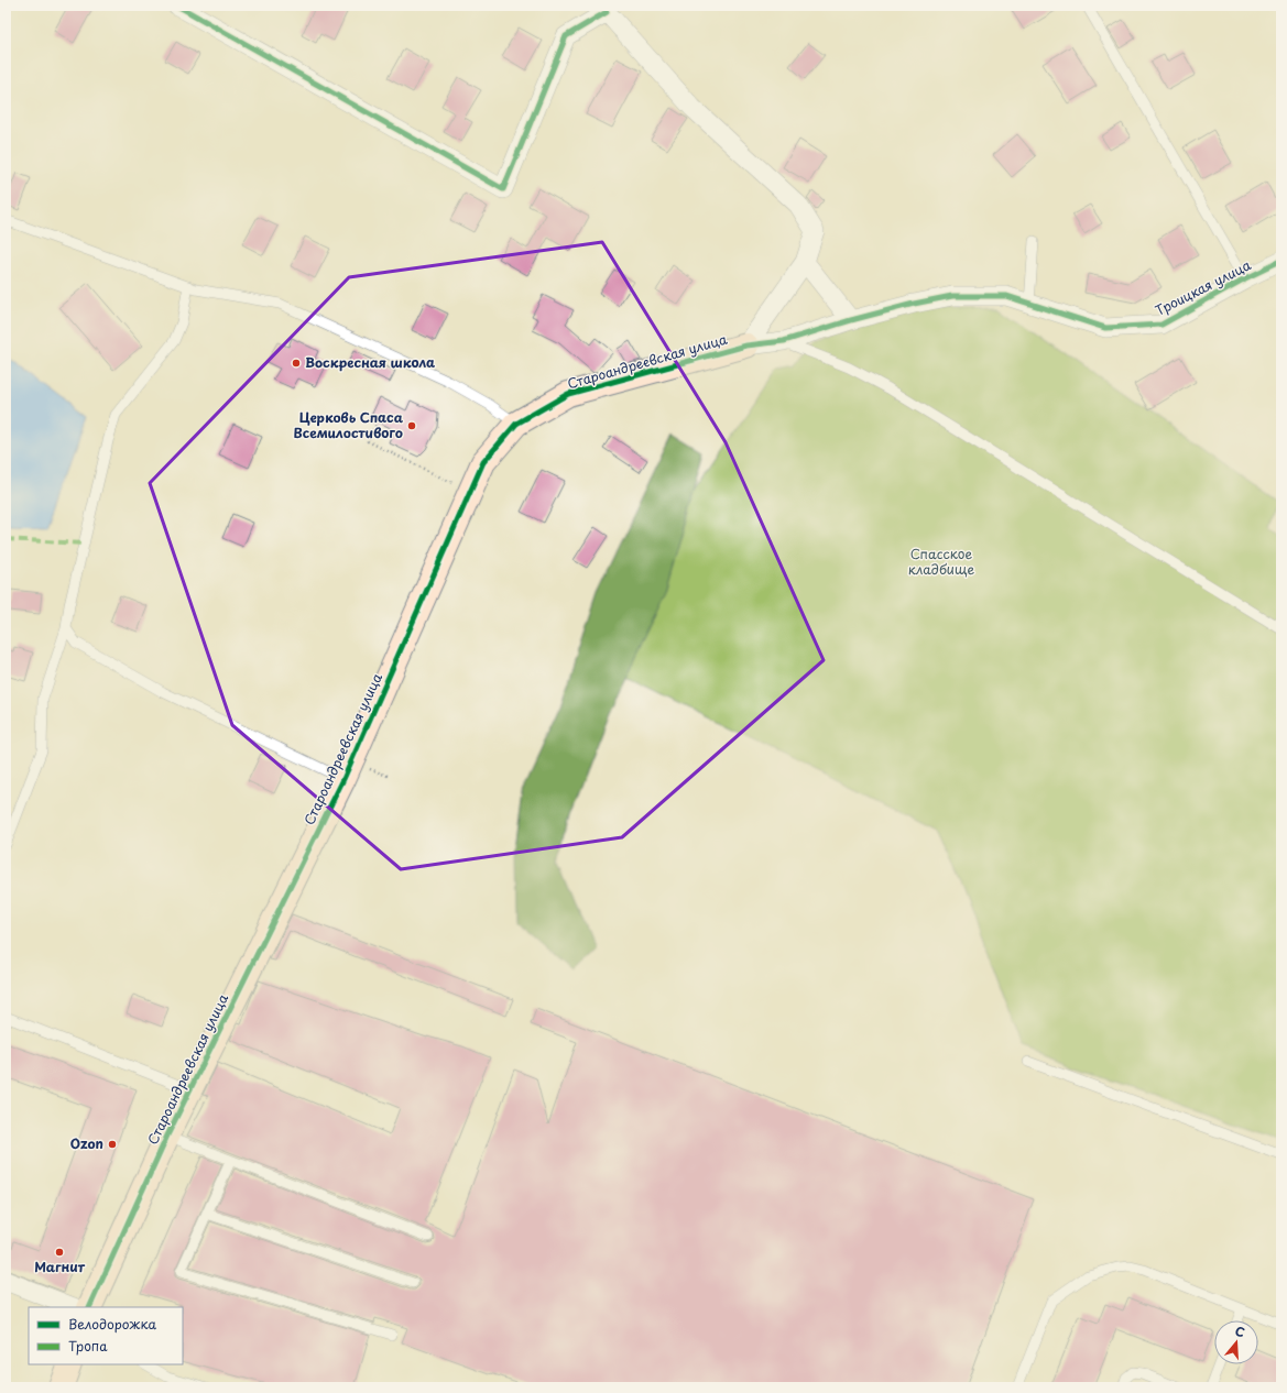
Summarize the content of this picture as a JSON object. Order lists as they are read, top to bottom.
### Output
{
  "streets": {
    "street": ["Троицкая улица", "Староандреевская улица"]
  },
  "crossings": [
    ["Троицкая улица", "Староандреевская улица"]
  ],
  "parks": ["Спасское кладбище"],
  "places": [
    "Воскресная школа",
    "Церковь Спаса Всемилостивого",
    "Ozon",
    "Магнит"
  ],
  "legend": ["Велодорожка", "Тропа"],
  "north": "top"
}
